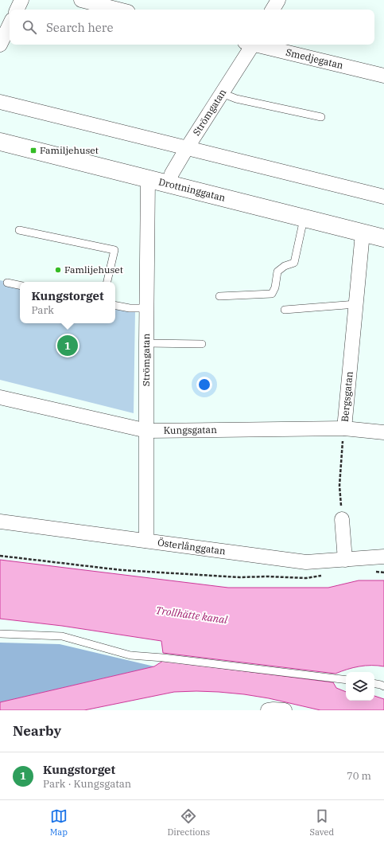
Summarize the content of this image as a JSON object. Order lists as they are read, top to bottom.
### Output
{
  "streets": {
    "street": [
      "Smedjegatan",
      "Strömgatan",
      "Drottninggatan",
      "Bergsgatan",
      "Kungsgatan",
      "Österlånggatan"
    ]
  },
  "crossings": [
    ["Strömgatan", "Drottninggatan"],
    ["Strömgatan", "Kungsgatan"],
    ["Strömgatan", "Österlånggatan"],
    ["Drottninggatan", "Bergsgatan"],
    ["Bergsgatan", "Kungsgatan"]
  ],
  "water": ["Trollhätte kanal"],
  "places": {
    "transit": ["Familjehuset"],
    "other": ["Famlijehuset"]
  },
  "page": {
    "search": "Search here",
    "popup": ["Kungstorget", "Park"],
    "pins": "1",
    "heading": "Nearby",
    "list": [
      {
        "mark": "1",
        "name": "Kungstorget",
        "note": "Park · Kungsgatan",
        "value": "70 m"
      }
    ],
    "nav": ["Map", "Directions", "Saved"]
  }
}
